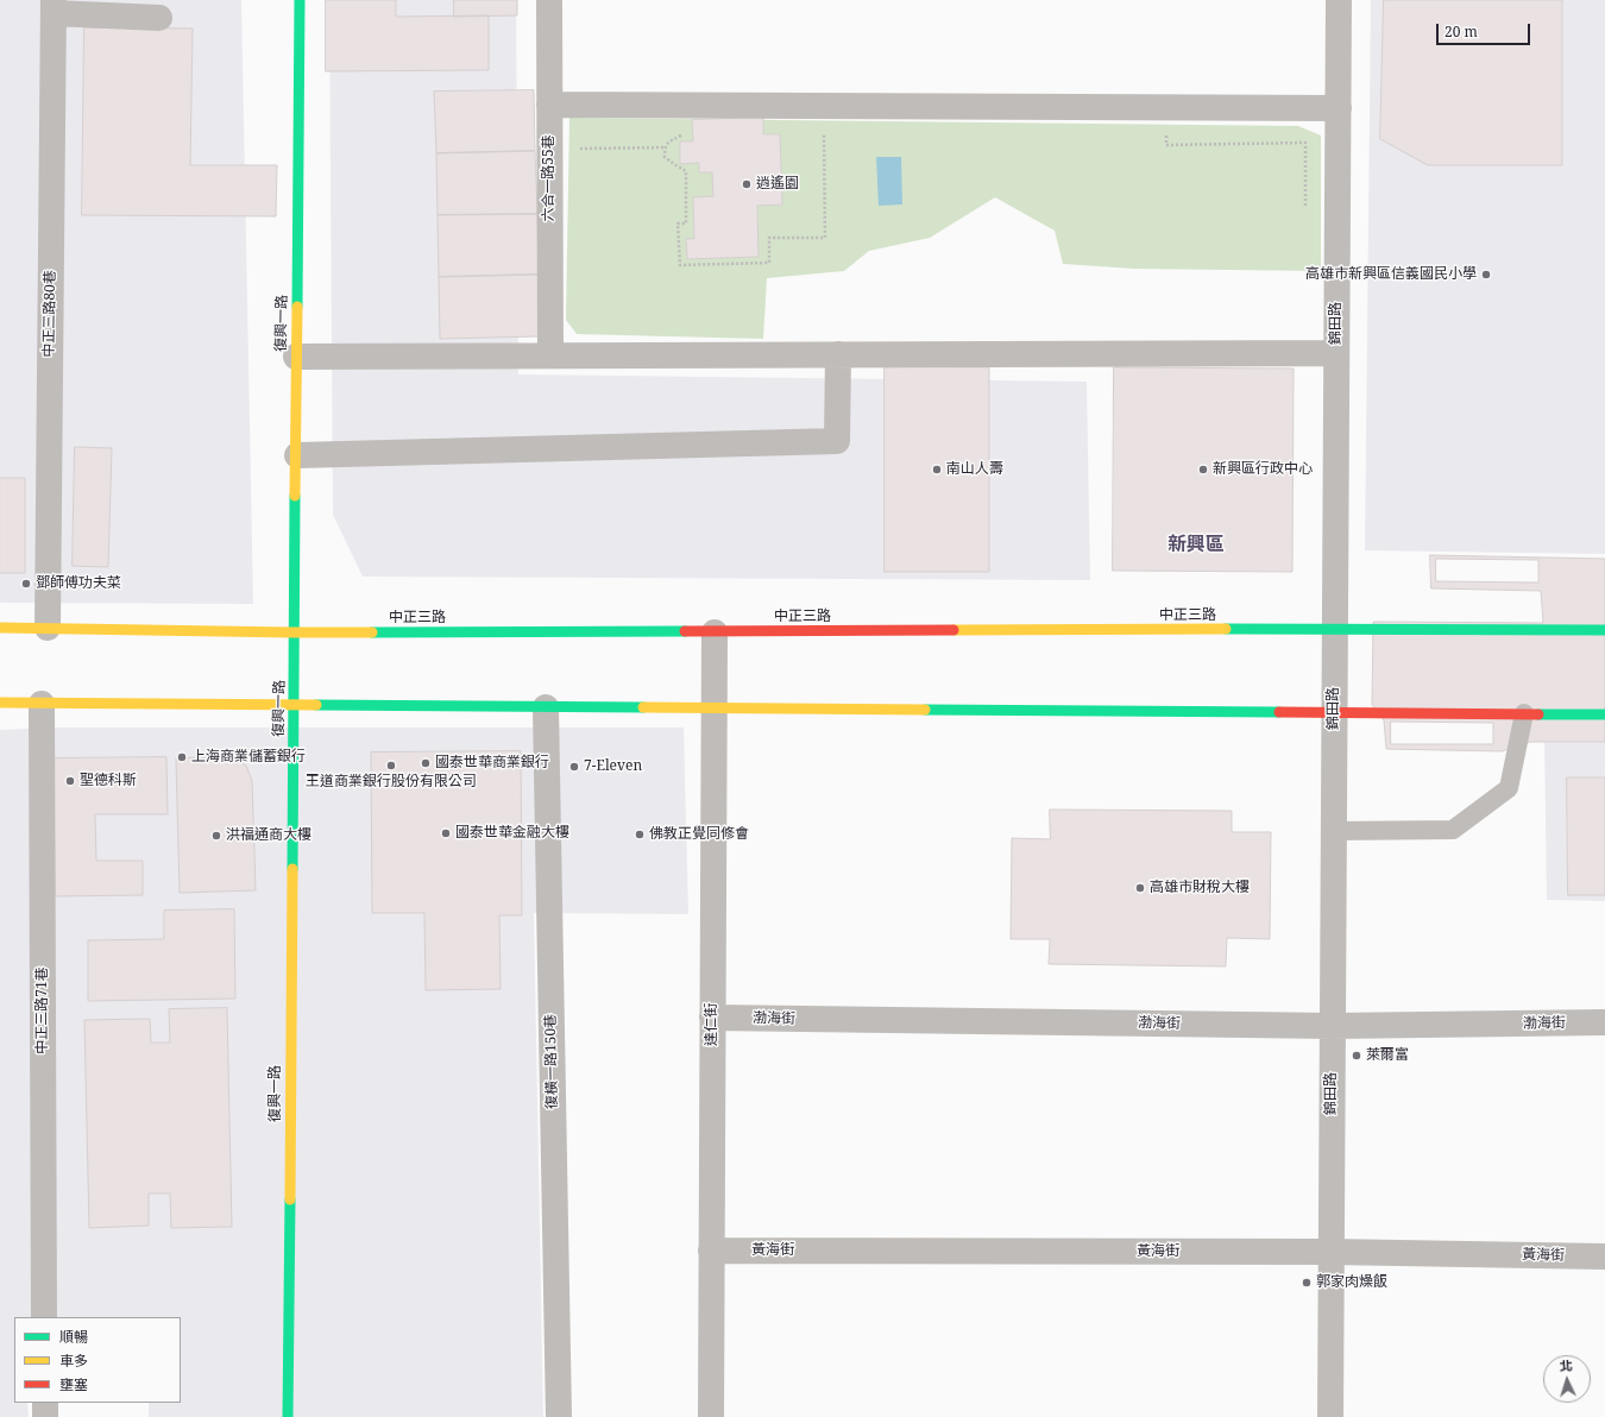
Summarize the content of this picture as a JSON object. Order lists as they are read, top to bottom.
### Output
{
  "streets": {
    "street": [
      "六合一路55巷",
      "中正三路80巷",
      "復興一路",
      "錦田路",
      "中正三路",
      "中正三路71巷",
      "渤海街",
      "達仁街",
      "復橫一路150巷",
      "黃海街"
    ]
  },
  "crossings": [
    ["中正三路80巷", "中正三路"],
    ["復興一路", "中正三路"],
    ["錦田路", "中正三路"],
    ["錦田路", "渤海街"],
    ["錦田路", "黃海街"],
    ["中正三路", "達仁街"],
    ["渤海街", "達仁街"],
    ["達仁街", "黃海街"]
  ],
  "districts": ["新興區"],
  "places": [
    "逍遙園",
    "高雄市新興區信義國民小學",
    "南山人壽",
    "新興區行政中心",
    "鄧師傅功夫菜",
    "上海商業儲蓄銀行",
    "國泰世華商業銀行",
    "王道商業銀行股份有限公司",
    "7-Eleven",
    "聖德科斯",
    "國泰世華金融大樓",
    "佛教正覺同修會",
    "洪福通商大樓",
    "高雄市財稅大樓",
    "萊爾富",
    "郭家肉燥飯"
  ],
  "legend": ["順暢", "車多", "壅塞"],
  "scale_bar": "20 m",
  "north": "top"
}
